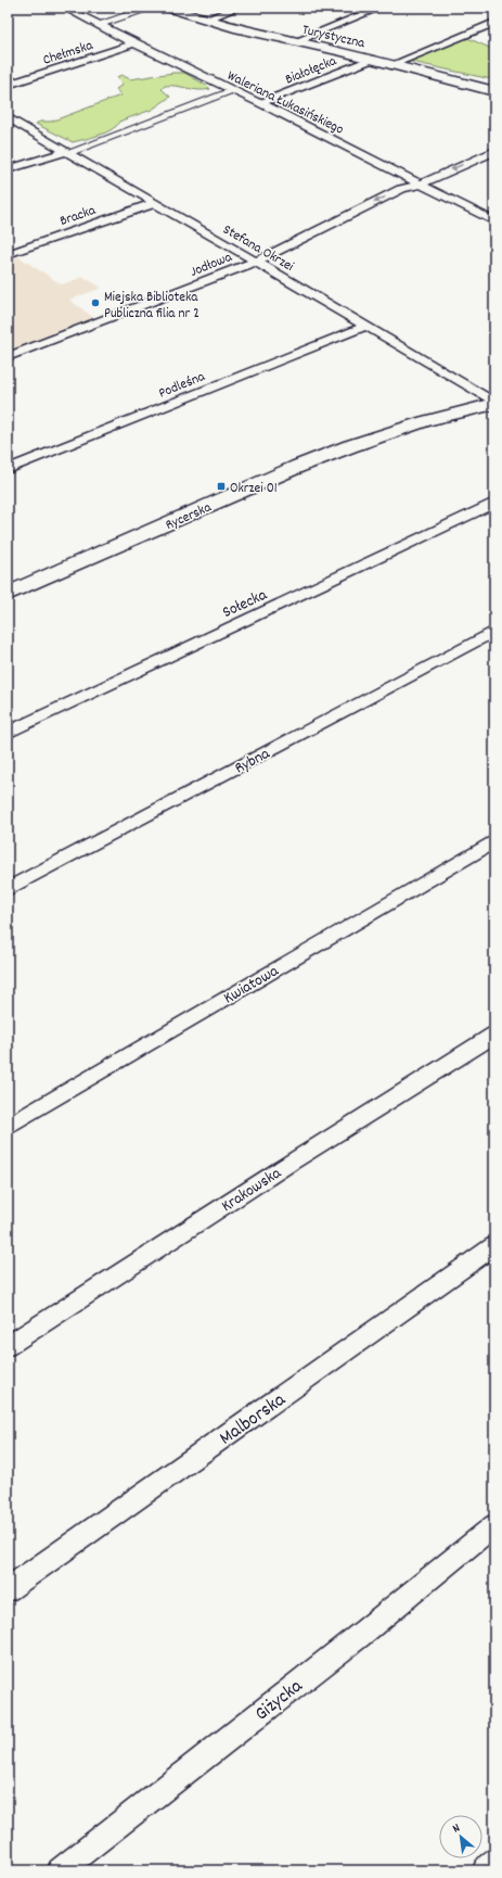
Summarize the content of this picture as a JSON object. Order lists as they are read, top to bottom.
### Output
{
  "streets": {
    "street": [
      "Turystyczna",
      "Chełmska",
      "Białołęcka",
      "Waleriana Łukasińskiego",
      "Bracka",
      "Stefana Okrzei",
      "Jodłowa",
      "Podleśna",
      "Rycerska",
      "Sołecka",
      "Rybna",
      "Kwiatowa",
      "Krakowska",
      "Malborska",
      "Giżycka"
    ]
  },
  "crossings": [
    ["Turystyczna", "Białołęcka"],
    ["Chełmska", "Waleriana Łukasińskiego"],
    ["Białołęcka", "Waleriana Łukasińskiego"],
    ["Waleriana Łukasińskiego", "Jodłowa"],
    ["Bracka", "Stefana Okrzei"],
    ["Stefana Okrzei", "Jodłowa"],
    ["Stefana Okrzei", "Podleśna"],
    ["Stefana Okrzei", "Rycerska"]
  ],
  "one_way": ["Jodłowa"],
  "places": {
    "other": ["Miejska Biblioteka Publiczna filia nr 2"],
    "transit": ["Okrzei 01"]
  },
  "north": "top left"
}
